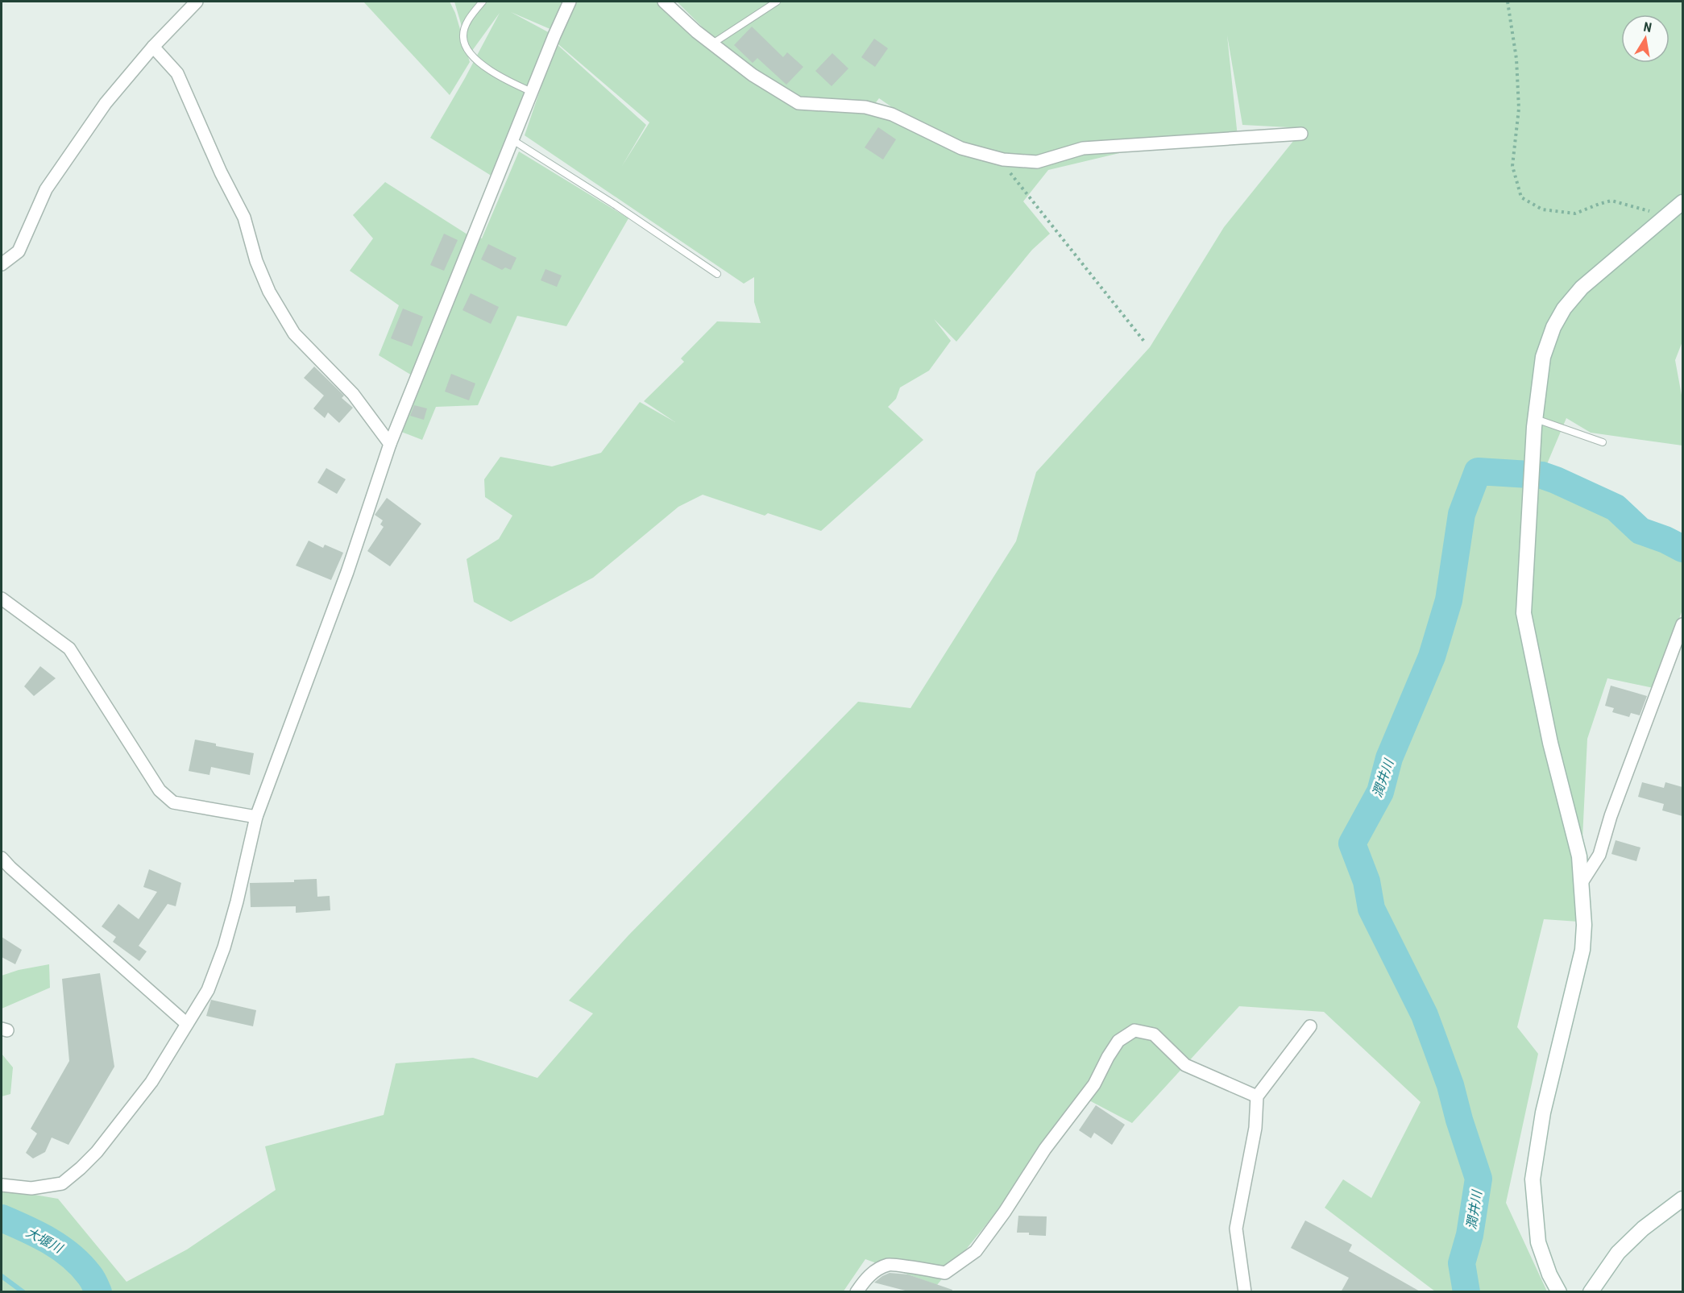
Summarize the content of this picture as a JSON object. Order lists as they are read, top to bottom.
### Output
{
  "water": ["潤井川", "大堰川"],
  "north": "top"
}
